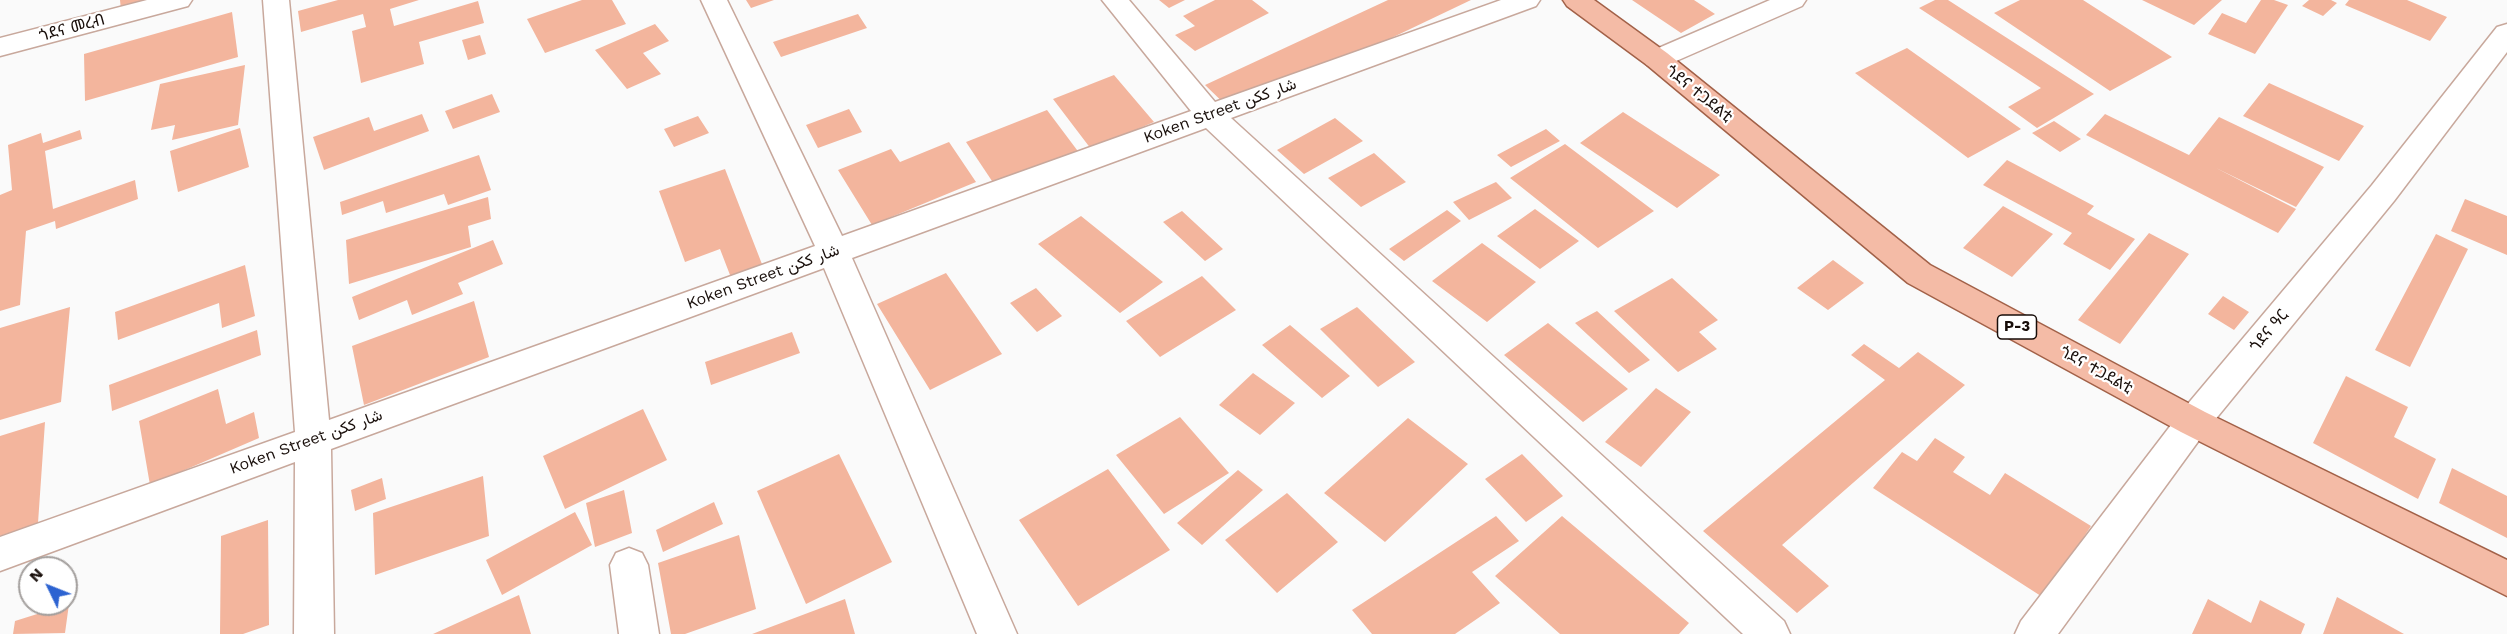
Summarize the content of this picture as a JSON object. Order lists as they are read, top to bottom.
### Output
{
  "streets": {
    "main road": ["ጎደና ተጋደልቲ", "P-3"],
    "street": ["ጎደና መረብ", "Koken Street شار ككن", "ጎደና ዓር"]
  },
  "crossings": [
    ["ጎደና ተጋደልቲ", "ጎደና ዓር"]
  ],
  "north": "top left"
}
